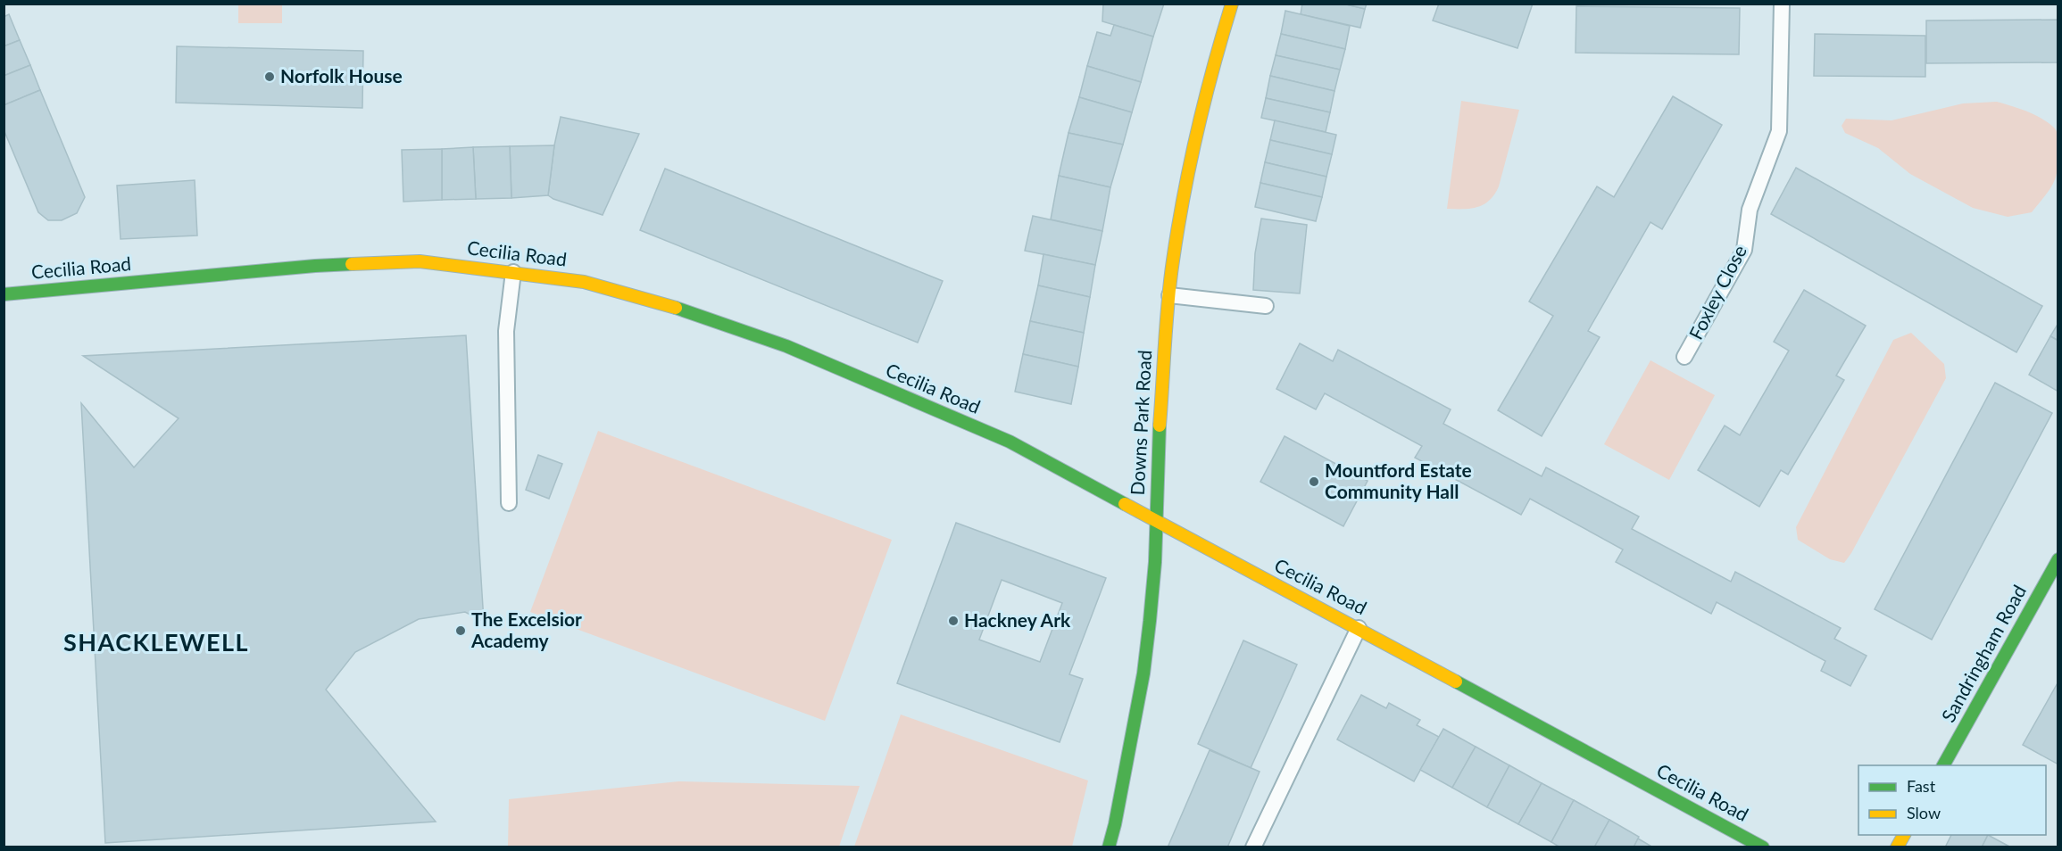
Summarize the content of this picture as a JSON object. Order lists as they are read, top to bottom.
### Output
{
  "streets": {
    "street": ["Cecilia Road", "Downs Park Road", "Sandringham Road"],
    "lane": ["Foxley Close"]
  },
  "crossings": [
    ["Cecilia Road", "Downs Park Road"]
  ],
  "districts": ["SHACKLEWELL"],
  "places": [
    "Norfolk House",
    "Mountford Estate Community Hall",
    "Hackney Ark",
    "The Excelsior Academy"
  ],
  "legend": ["Fast", "Slow"]
}
